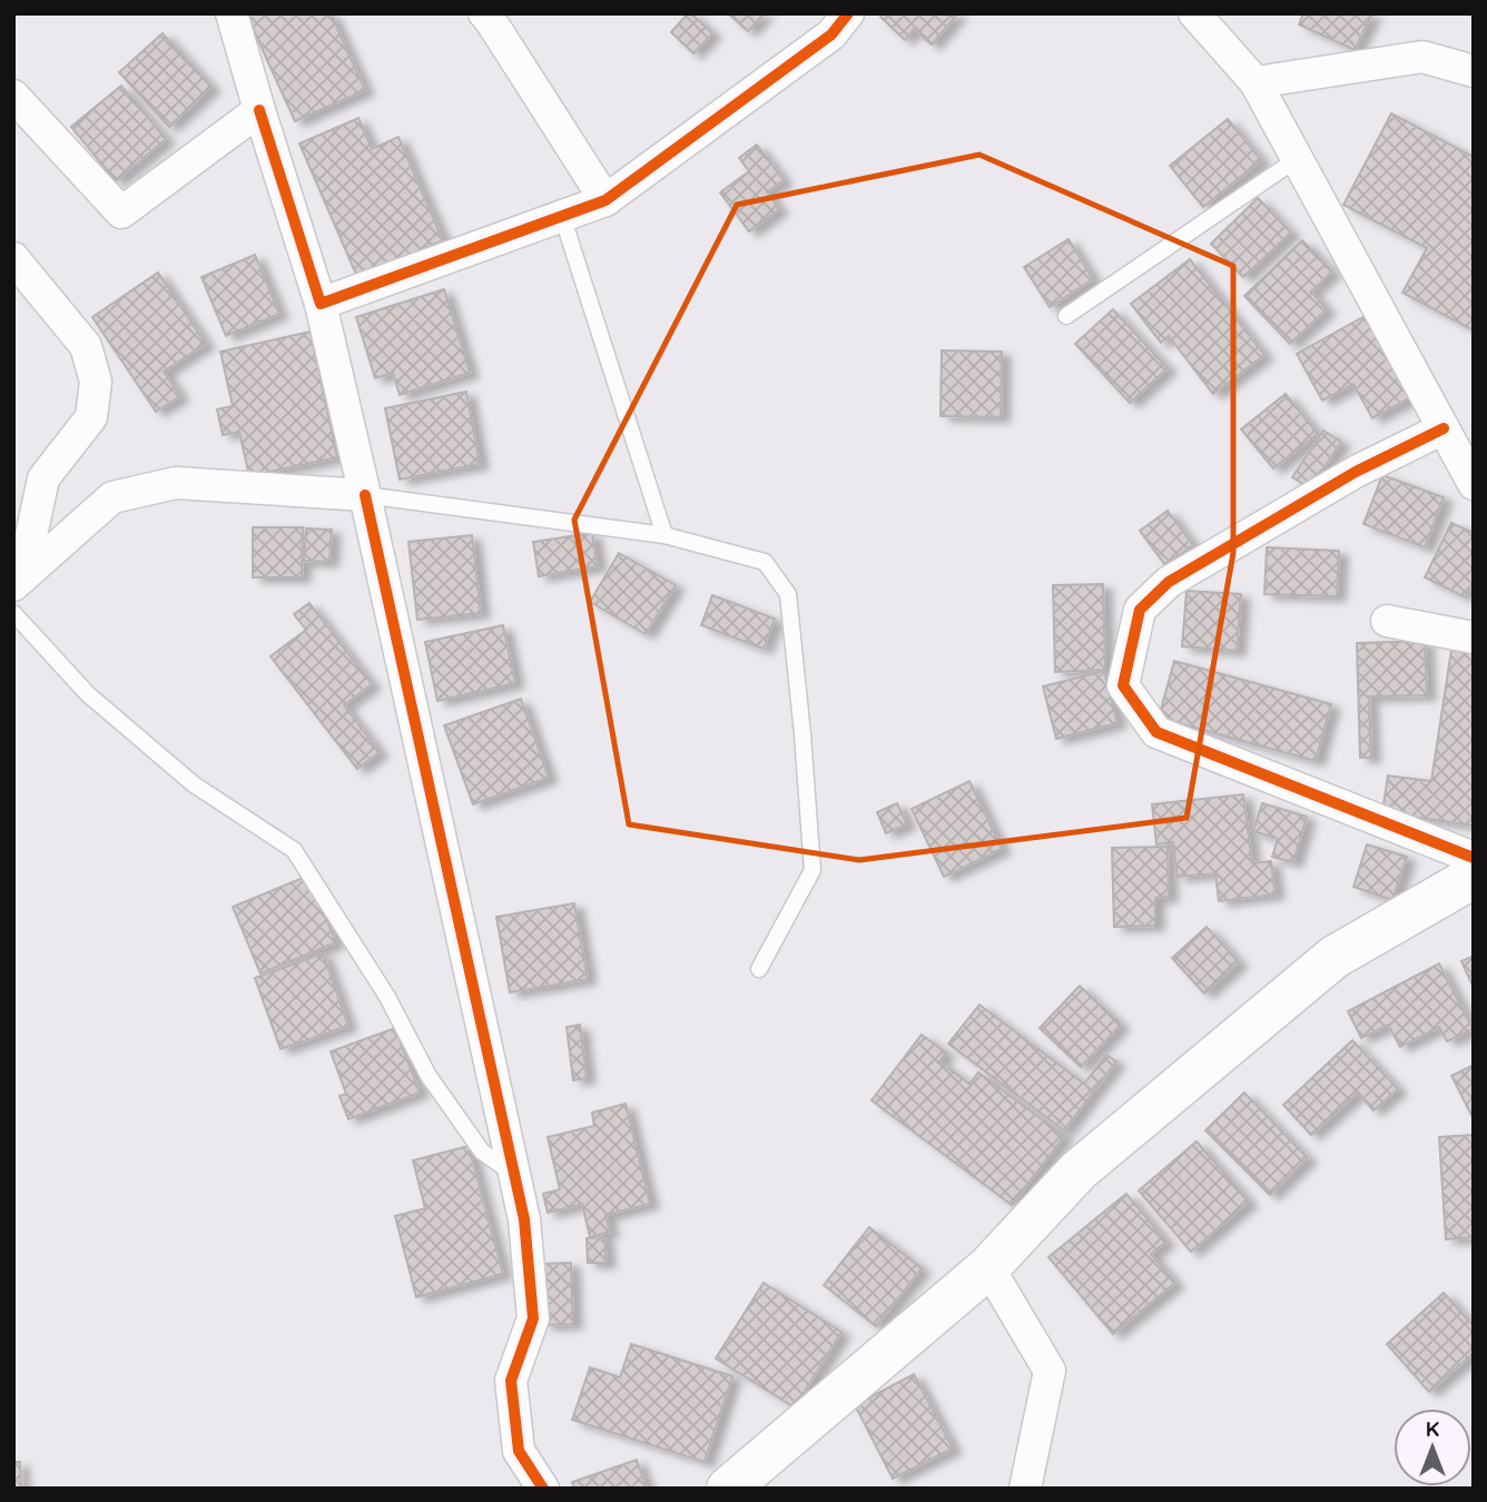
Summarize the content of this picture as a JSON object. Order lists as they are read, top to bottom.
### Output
{
  "north": "top"
}
